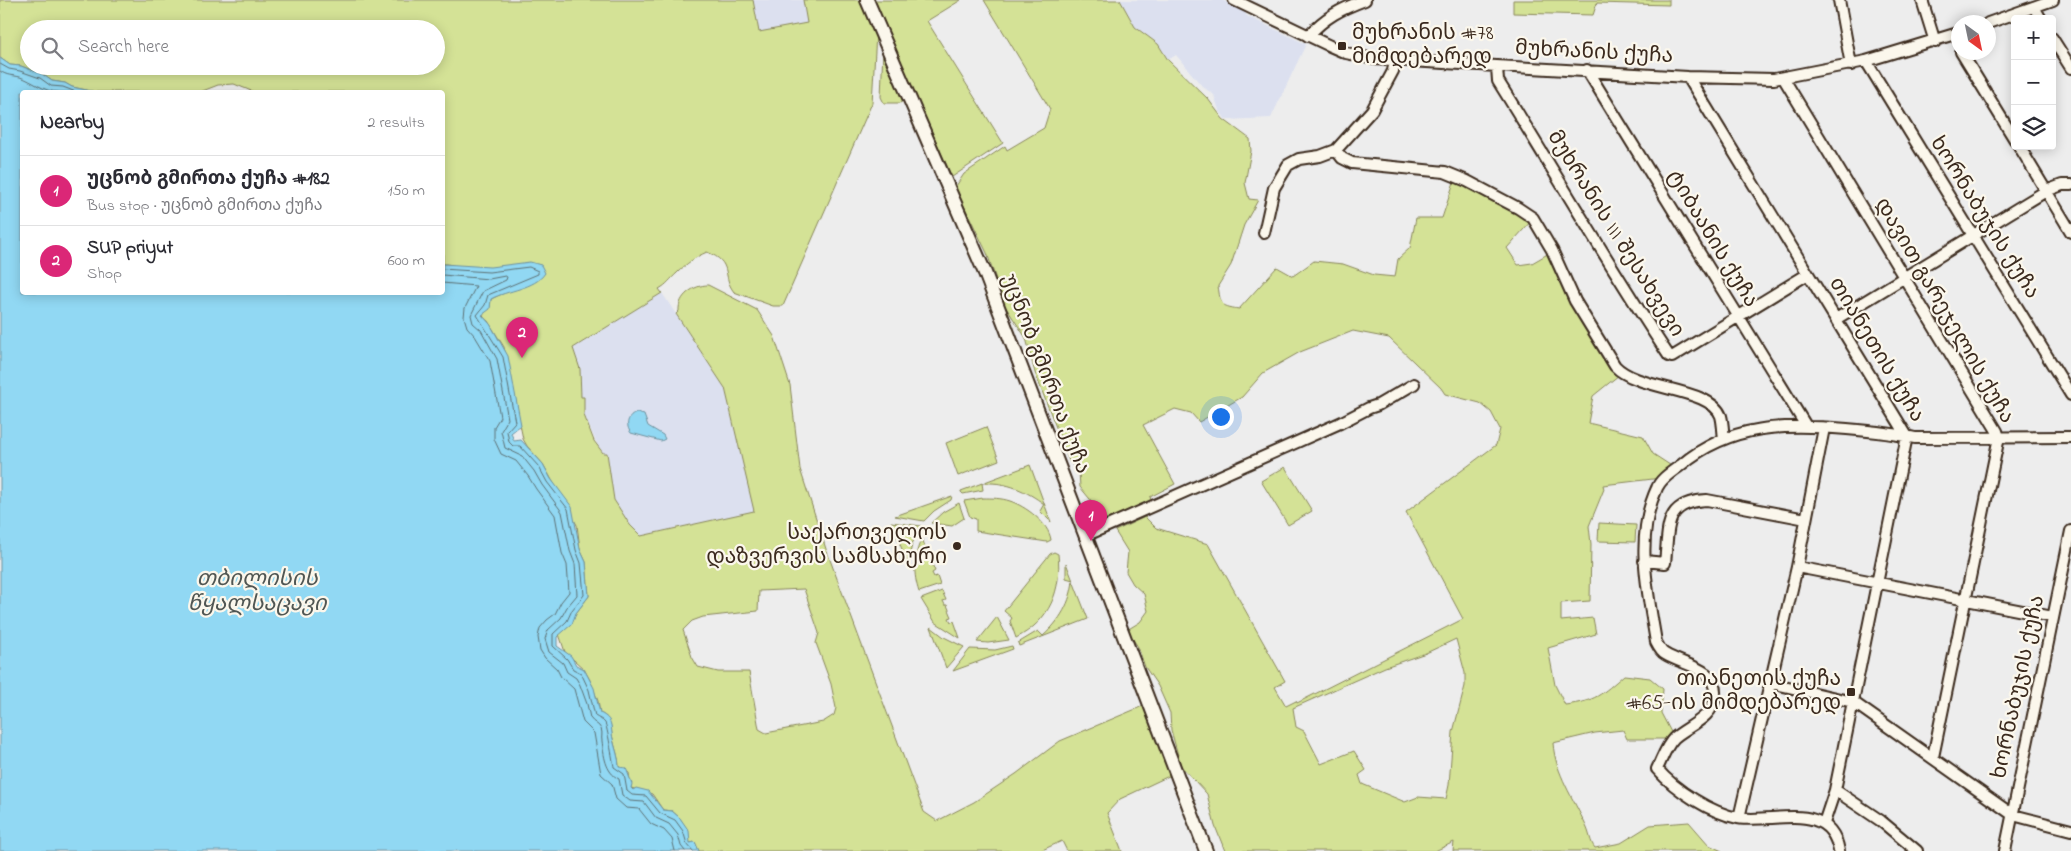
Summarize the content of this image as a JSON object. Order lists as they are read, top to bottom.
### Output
{
  "streets": {
    "main road": ["უცნობ გმირთა ქუჩა"],
    "street": [
      "მუხრანის ქუჩა",
      "ხორნაბუჯის ქუჩა",
      "მუხრანის III შესახვევი",
      "ტიბაანის ქუჩა",
      "დავით გარეჯელის ქუჩა",
      "თიანეთის ქუჩა"
    ]
  },
  "crossings": [
    ["მუხრანის ქუჩა", "ხორნაბუჯის ქუჩა"],
    ["მუხრანის ქუჩა", "მუხრანის III შესახვევი"],
    ["მუხრანის ქუჩა", "ტიბაანის ქუჩა"],
    ["მუხრანის ქუჩა", "დავით გარეჯელის ქუჩა"],
    ["მუხრანის ქუჩა", "თიანეთის ქუჩა"],
    ["მუხრანის III შესახვევი", "ტიბაანის ქუჩა"],
    ["მუხრანის III შესახვევი", "თიანეთის ქუჩა"]
  ],
  "water": ["თბილისის წყალსაცავი"],
  "places": {
    "transit": ["მუხრანის #78 მიმდებარედ", "თიანეთის ქუჩა #65-ის მიმდებარედ"],
    "other": ["საქართველოს დაზვერვის სამსახური"]
  },
  "north": "bottom right",
  "page": {
    "map_buttons": ["+", "−"],
    "search": "Search here",
    "heading": ["Nearby", "2 results"],
    "list": [
      {
        "mark": "1",
        "name": "უცნობ გმირთა ქუჩა #182",
        "note": "Bus stop · უცნობ გმირთა ქუჩა",
        "value": "150 m"
      },
      {
        "mark": "2",
        "name": "SUP priyut",
        "note": "Shop",
        "value": "600 m"
      }
    ],
    "pins": ["2", "1"]
  }
}
